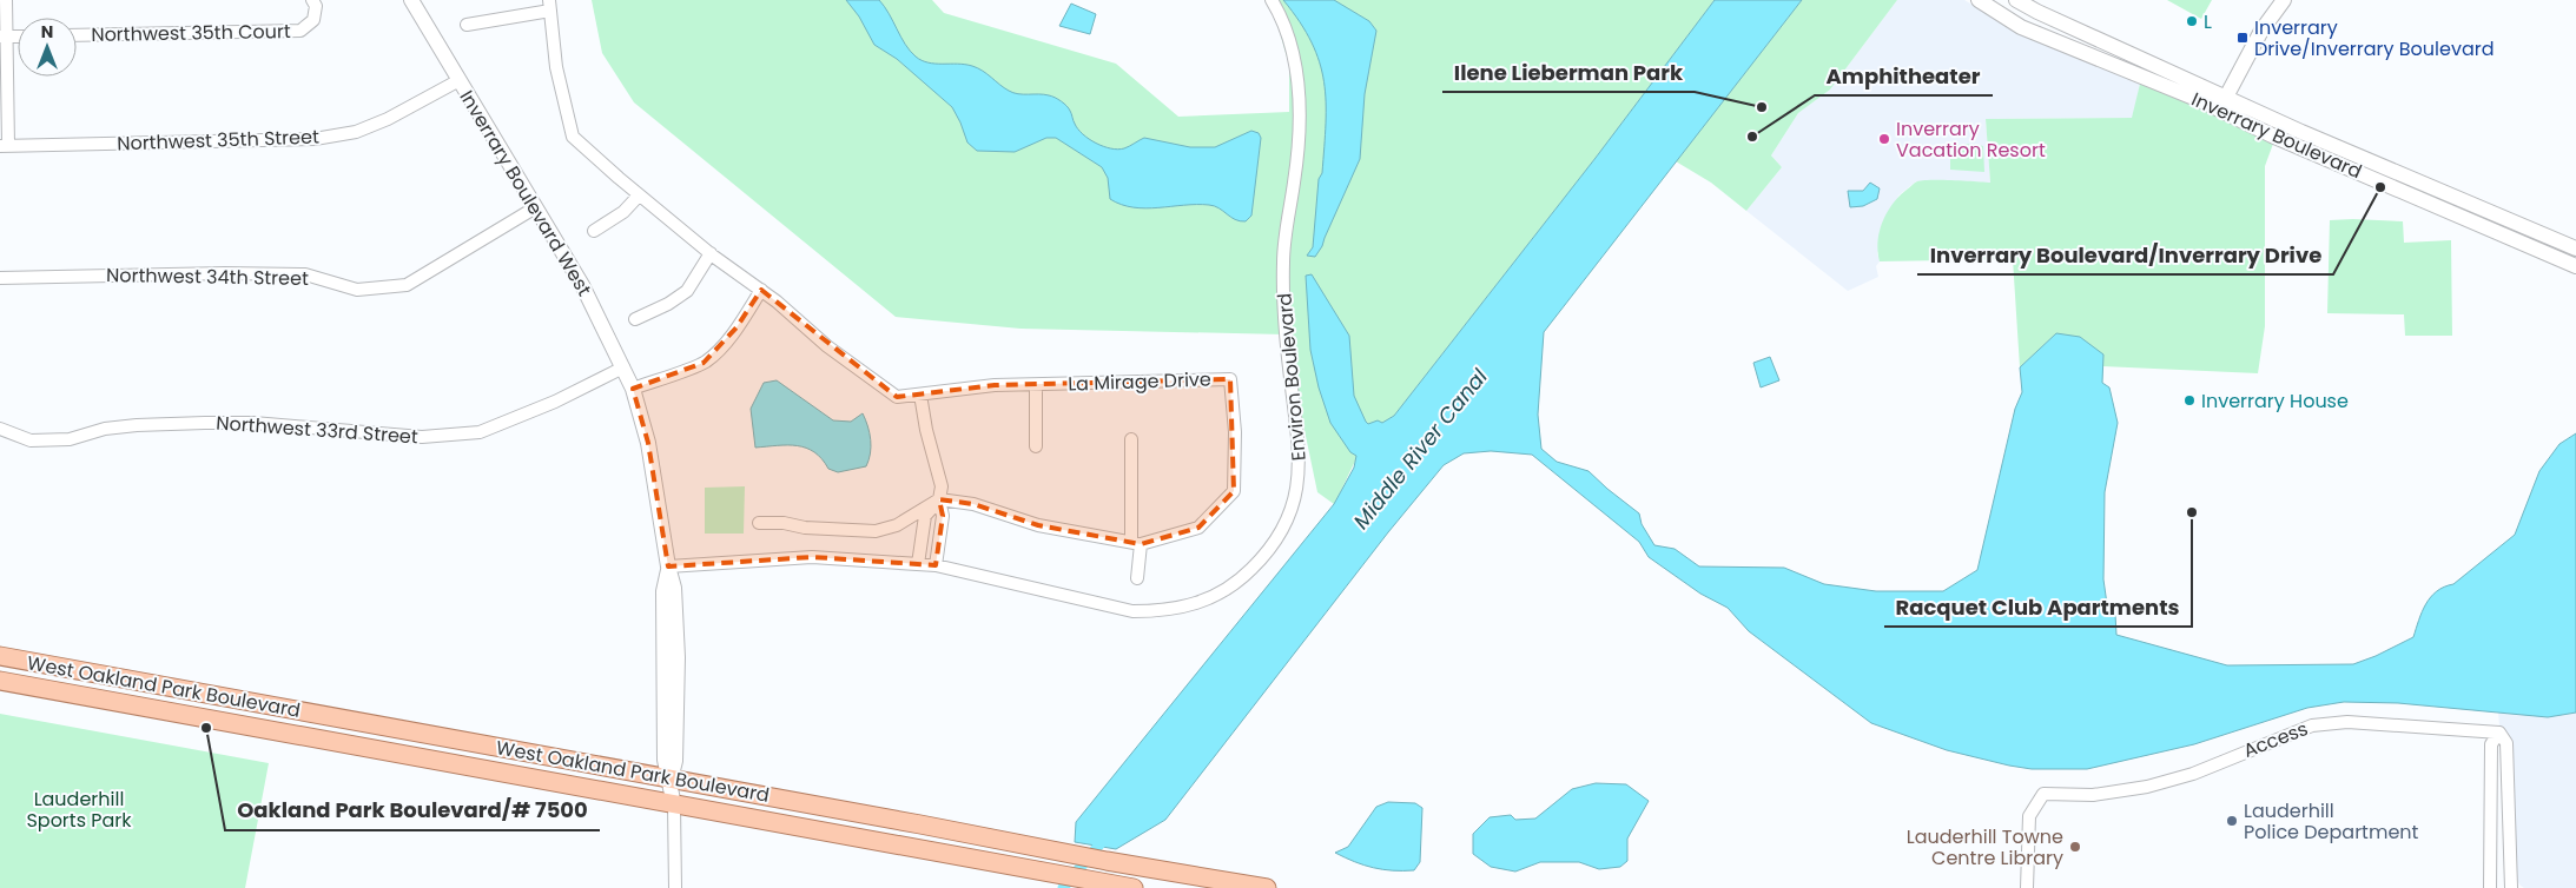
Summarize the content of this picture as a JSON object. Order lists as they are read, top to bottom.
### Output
{
  "streets": {
    "main road": ["West Oakland Park Boulevard"],
    "street": [
      "Northwest 35th Court",
      "Inverrary Boulevard",
      "Northwest 35th Street",
      "Inverrary Boulevard West",
      "Northwest 34th Street",
      "Environ Boulevard",
      "La Mirage Drive",
      "Northwest 33rd Street",
      "Access"
    ]
  },
  "crossings": [
    ["Northwest 35th Street", "Inverrary Boulevard West"],
    ["Inverrary Boulevard West", "Northwest 34th Street"],
    ["Inverrary Boulevard West", "Environ Boulevard"],
    ["Inverrary Boulevard West", "Northwest 33rd Street"],
    ["Inverrary Boulevard West", "West Oakland Park Boulevard"]
  ],
  "water": ["Middle River Canal"],
  "parks": ["Lauderhill Sports Park"],
  "places": {
    "other": [
      "L",
      "Ilene Lieberman Park",
      "Amphitheater",
      "Inverrary Vacation Resort",
      "Inverrary Boulevard/Inverrary Drive",
      "Inverrary House",
      "Racquet Club Apartments",
      "Oakland Park Boulevard/# 7500",
      "Lauderhill Police Department",
      "Lauderhill Towne Centre Library"
    ],
    "transit": ["Inverrary Drive/Inverrary Boulevard"]
  },
  "north": "top"
}
